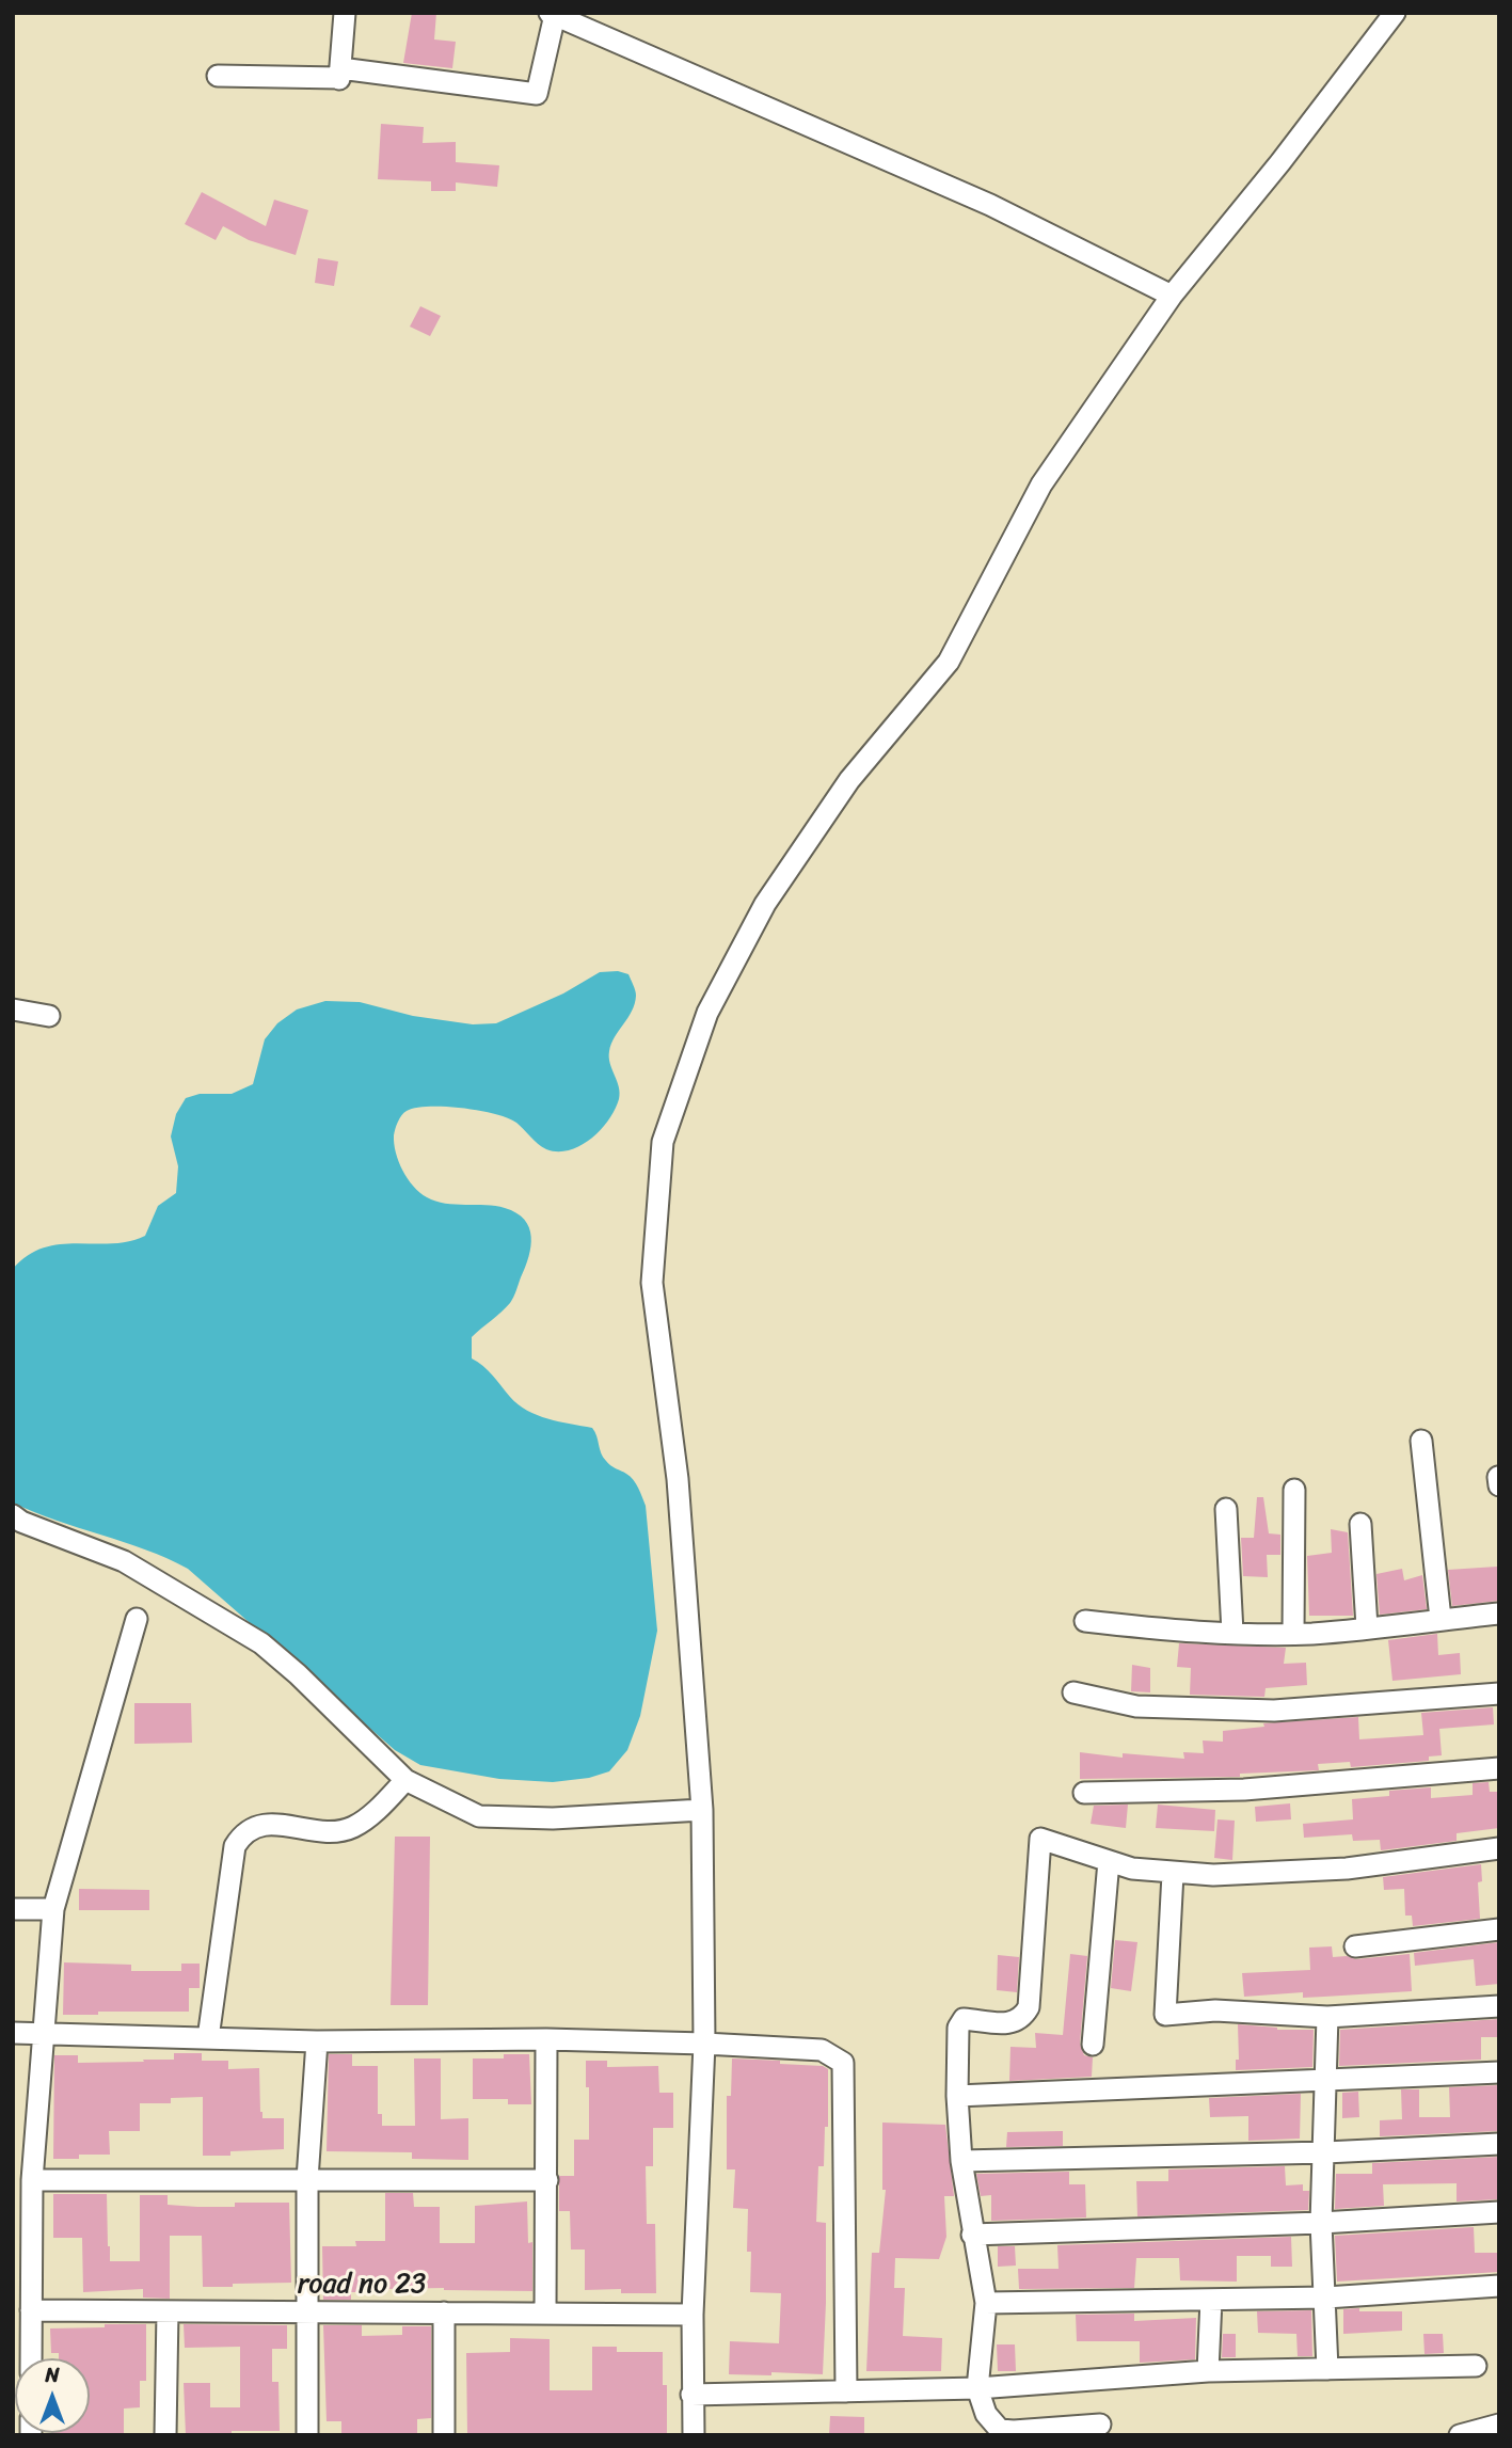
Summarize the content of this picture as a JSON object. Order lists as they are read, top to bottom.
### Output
{
  "streets": {
    "street": ["road no 23"]
  },
  "north": "top"
}
